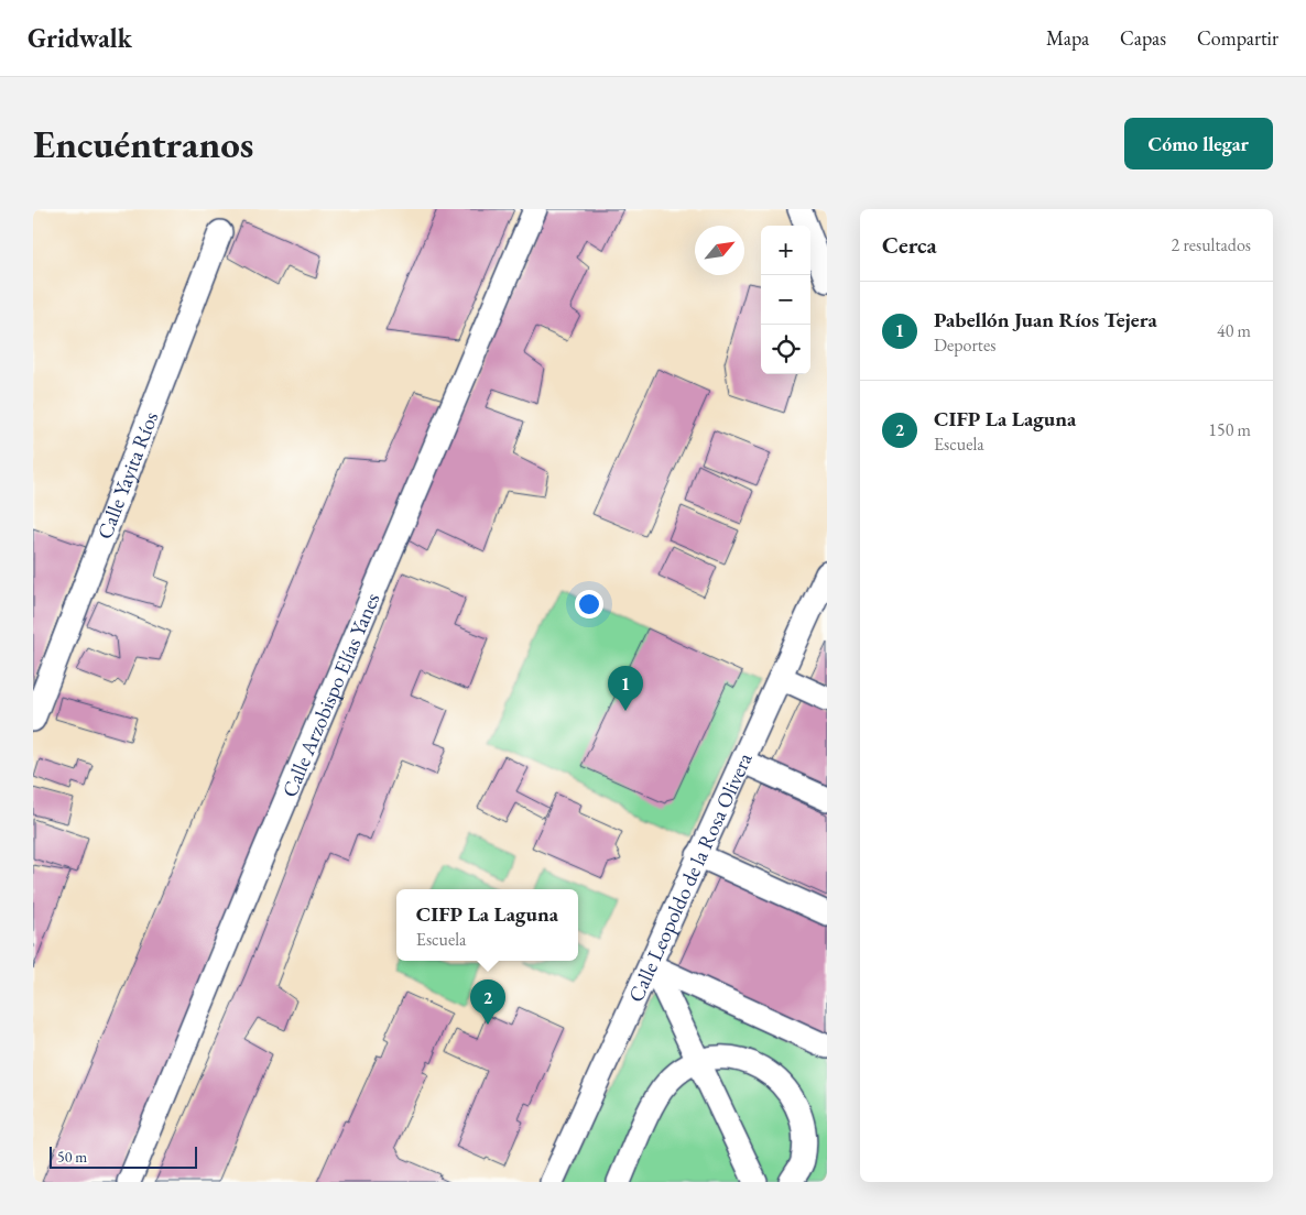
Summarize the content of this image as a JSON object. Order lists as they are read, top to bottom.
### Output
{
  "streets": {
    "street": ["Calle Yayita Ríos", "Calle Arzobispo Elías Yanes", "Calle Leopoldo de la Rosa Olivera"]
  },
  "scale_bar": "50 m",
  "north": "top right",
  "page": {
    "header": "Gridwalk",
    "nav": ["Mapa", "Capas", "Compartir"],
    "buttons": "Cómo llegar",
    "title": "Encuéntranos",
    "heading": ["Cerca", "2 resultados"],
    "map_buttons": ["+", "−"],
    "list": [
      {
        "mark": "1",
        "name": "Pabellón Juan Ríos Tejera",
        "note": "Deportes",
        "value": "40 m"
      },
      {
        "mark": "2",
        "name": "CIFP La Laguna",
        "note": "Escuela",
        "value": "150 m"
      }
    ],
    "pins": ["1", "2"],
    "popup": ["CIFP La Laguna", "Escuela"],
    "scale": "50 m"
  }
}
